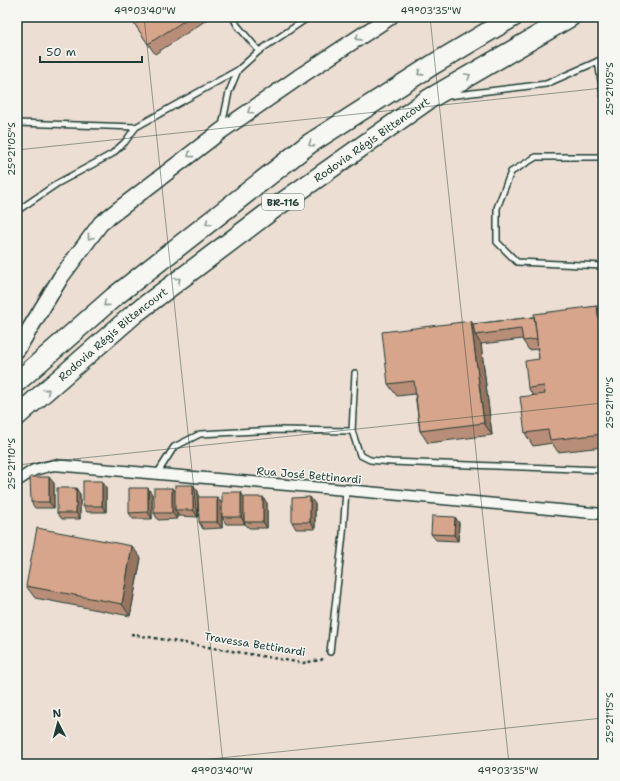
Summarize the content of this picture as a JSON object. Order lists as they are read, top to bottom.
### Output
{
  "streets": {
    "highway": ["Rodovia Régis Bittencourt", "BR-116"],
    "street": ["Rua José Bettinardi"],
    "path": ["Travessa Bettinardi"]
  },
  "scale_bar": "50 m",
  "north": "top",
  "coordinates": [
    "49°03'40\"W",
    "49°03'35\"W",
    "25°21'05\"S",
    "25°21'10\"S",
    "25°21'15\"S"
  ]
}
